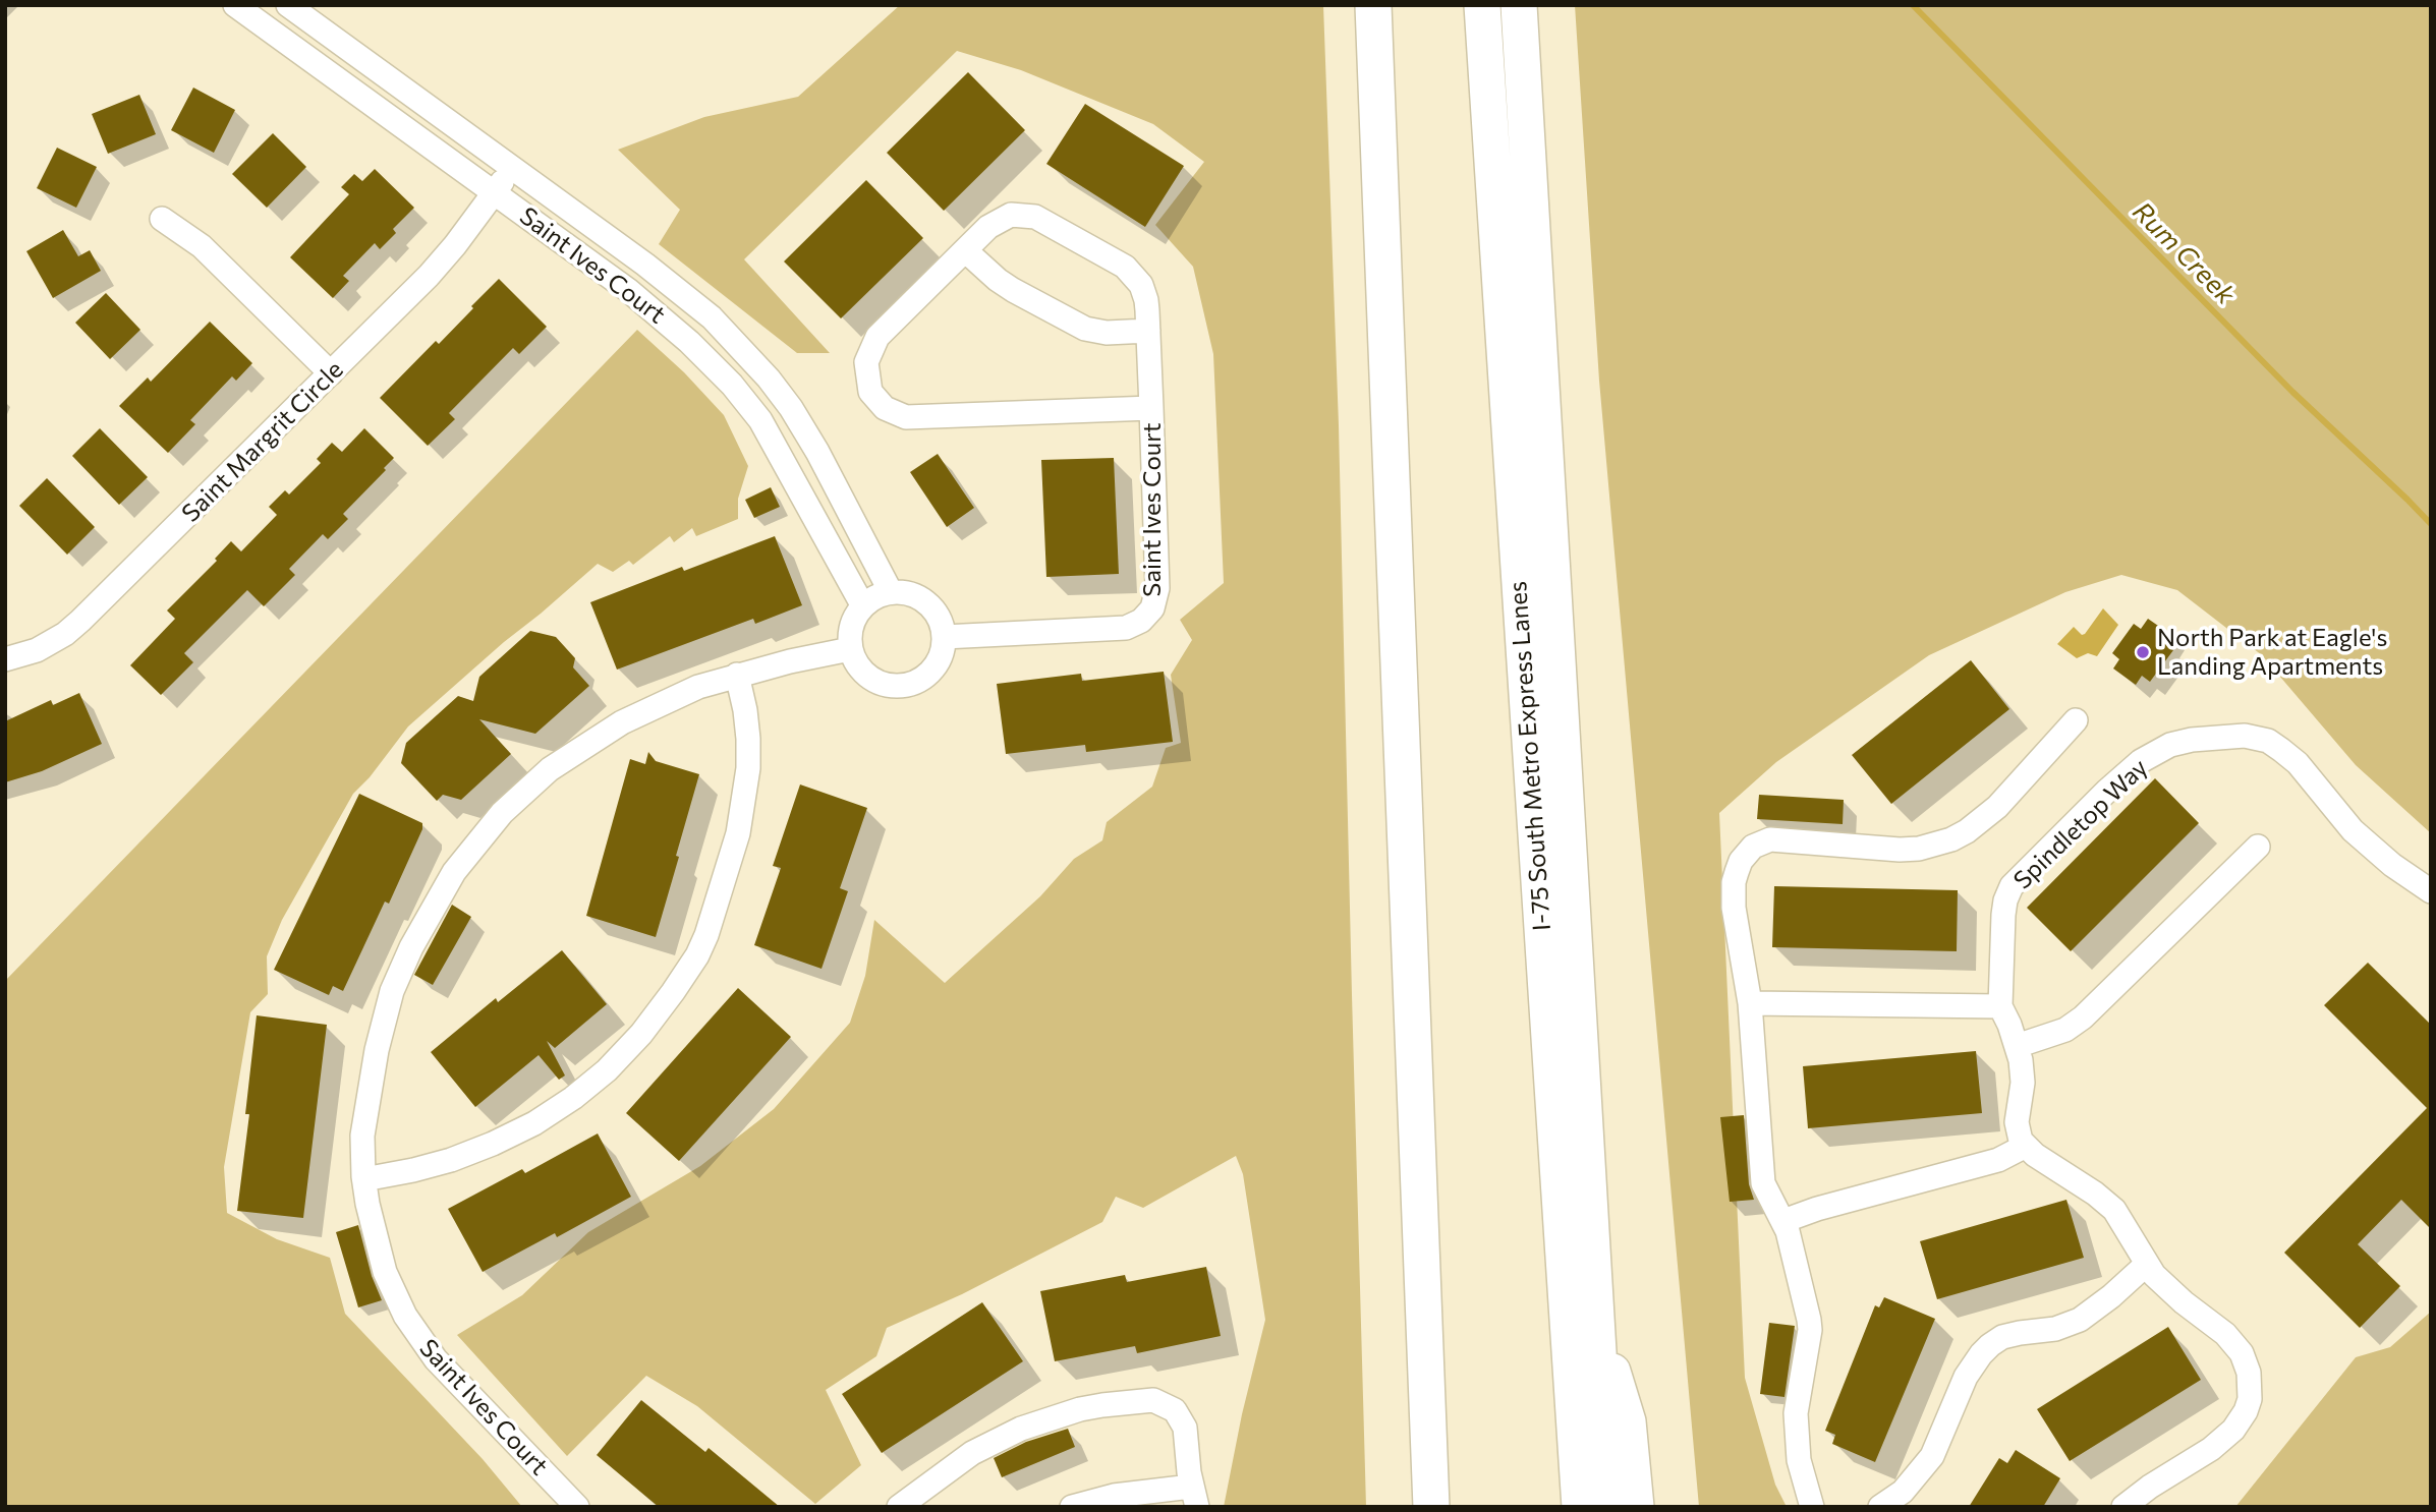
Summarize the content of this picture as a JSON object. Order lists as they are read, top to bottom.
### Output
{
  "streets": {
    "highway": ["I-75 South Metro Express Lanes"],
    "street": ["Saint Ives Court", "Saint Margrit Circle", "Spindletop Way"]
  },
  "crossings": [
    ["Saint Ives Court", "Saint Margrit Circle"]
  ],
  "water": ["Rum Creek"],
  "places": ["North Park at Eagle's Landing Apartments"]
}
